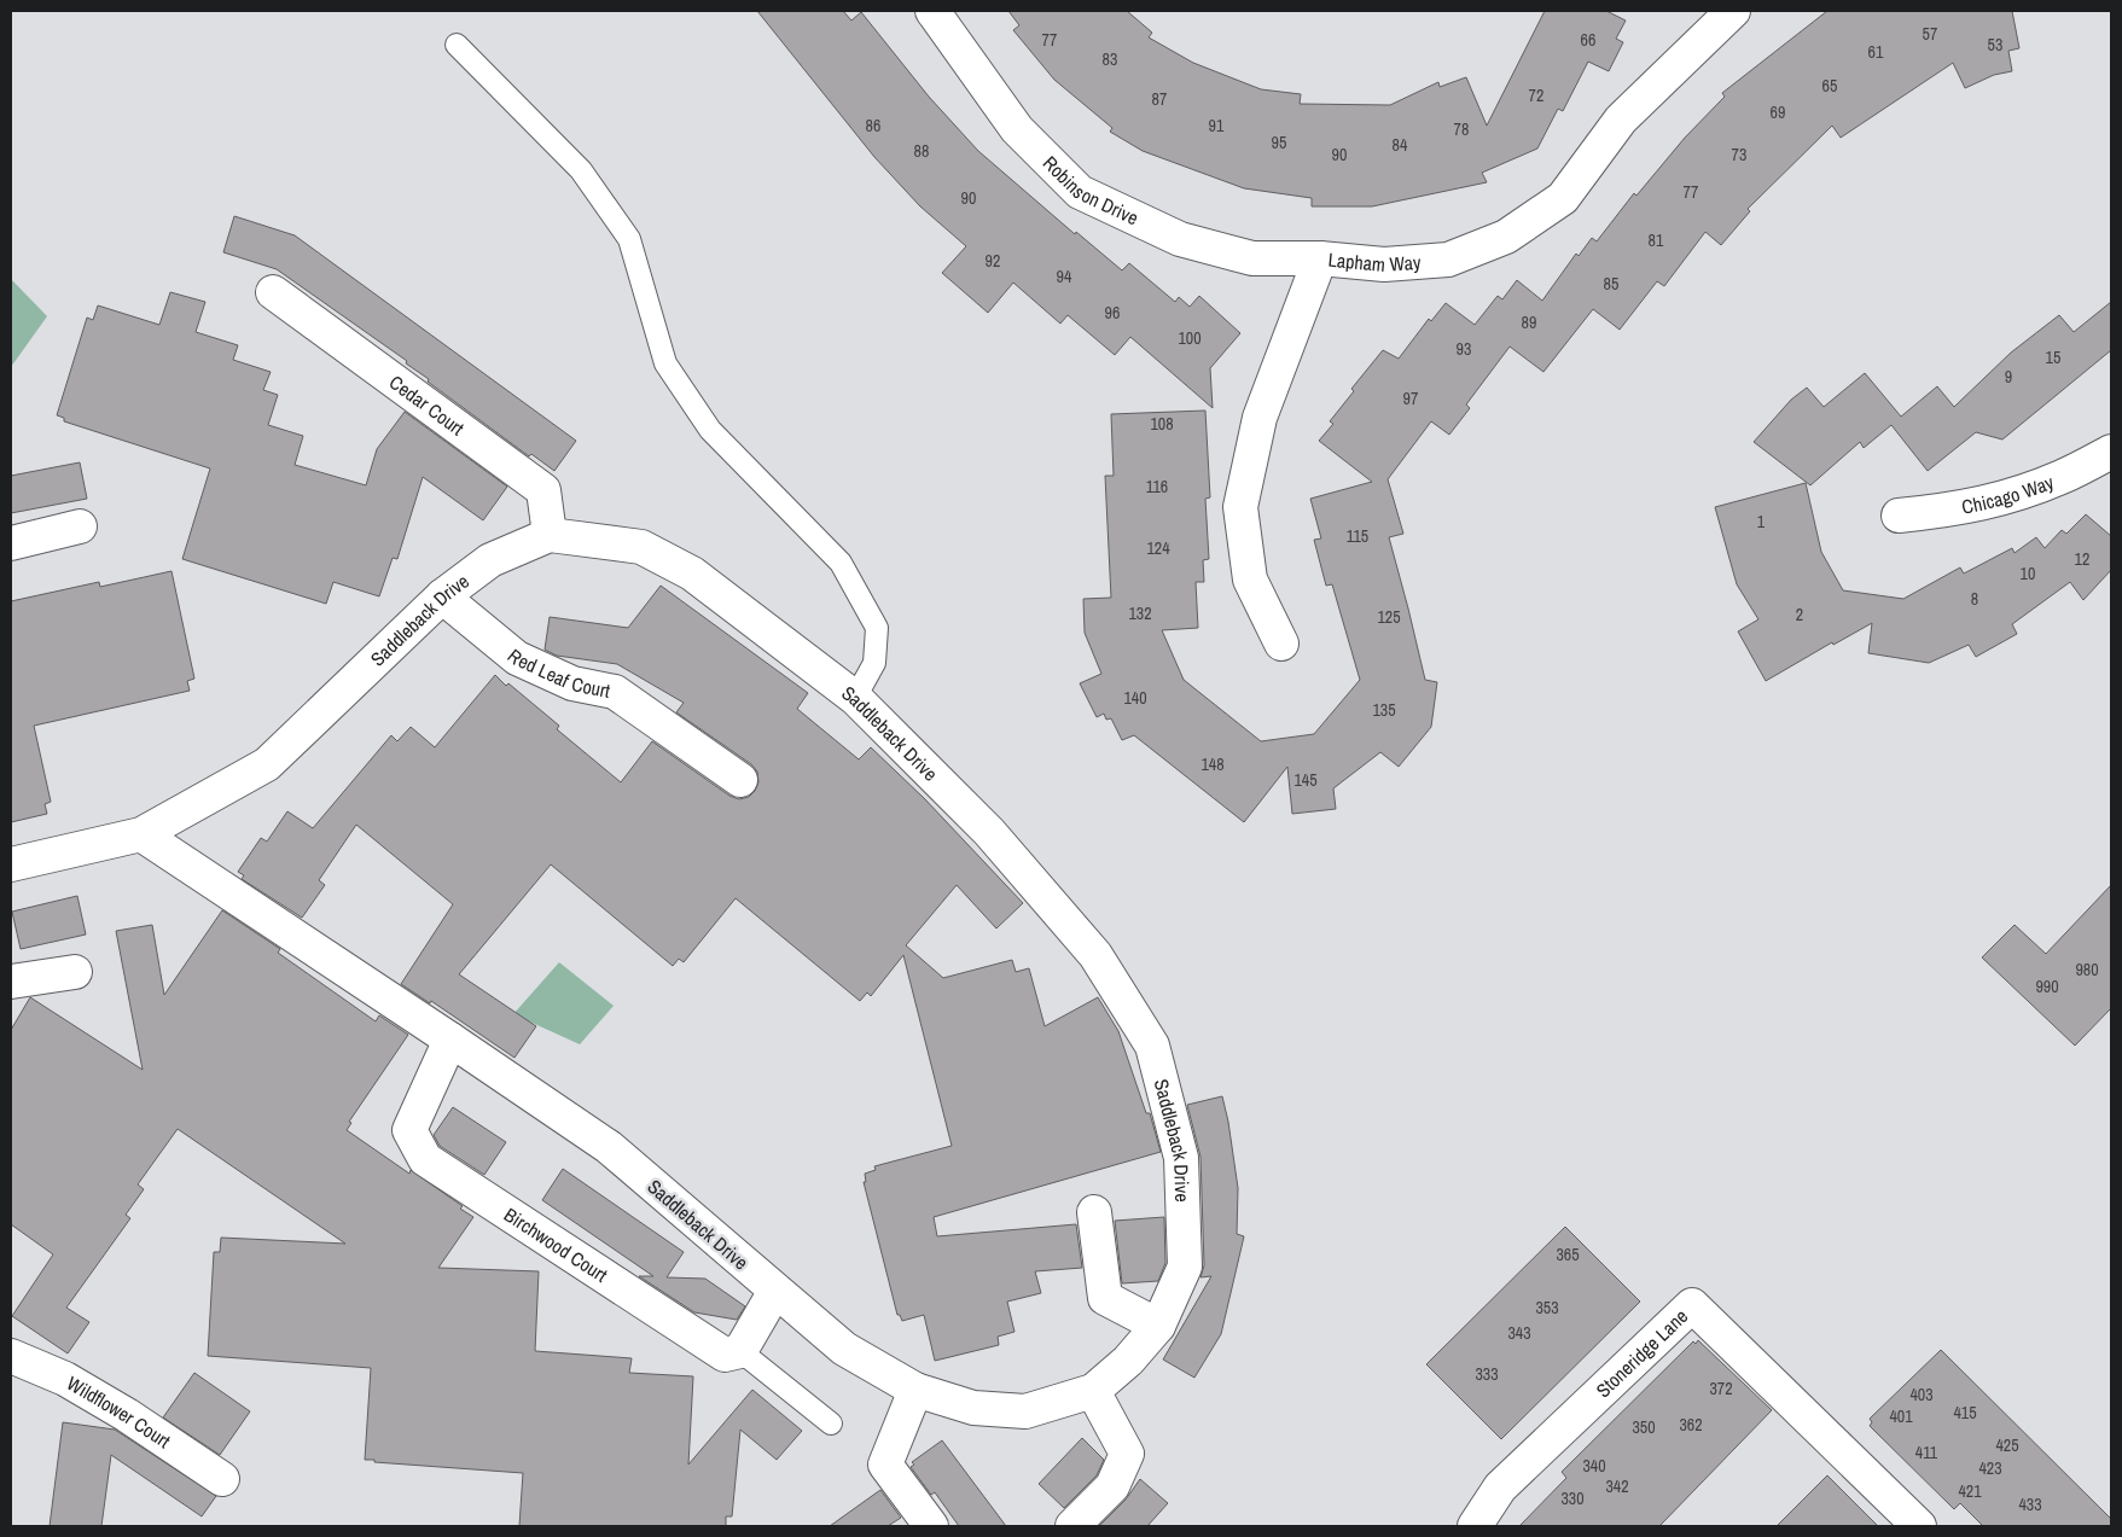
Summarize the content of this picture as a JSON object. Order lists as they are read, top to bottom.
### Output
{
  "streets": {
    "street": [
      "Robinson Drive",
      "Lapham Way",
      "Cedar Court",
      "Chicago Way",
      "Saddleback Drive",
      "Red Leaf Court",
      "Birchwood Court",
      "Stoneridge Lane",
      "Wildflower Court"
    ]
  },
  "crossings": [
    ["Robinson Drive", "Lapham Way"],
    ["Cedar Court", "Saddleback Drive"],
    ["Saddleback Drive", "Red Leaf Court"],
    ["Saddleback Drive", "Birchwood Court"]
  ],
  "house_numbers": [
    "57",
    "77",
    "66",
    "53",
    "61",
    "83",
    "65",
    "72",
    "87",
    "69",
    "86",
    "91",
    "78",
    "95",
    "84",
    "88",
    "90",
    "73",
    "77",
    "90",
    "81",
    "92",
    "94",
    "85",
    "96",
    "89",
    "100",
    "93",
    "15",
    "9",
    "97",
    "108",
    "116",
    "1",
    "115",
    "124",
    "12",
    "10",
    "8",
    "132",
    "2",
    "125",
    "140",
    "135",
    "148",
    "145",
    "980",
    "990",
    "365",
    "353",
    "343",
    "333",
    "372",
    "403",
    "415",
    "401",
    "362",
    "350",
    "425",
    "411",
    "340",
    "423",
    "342",
    "421",
    "330",
    "433"
  ]
}
